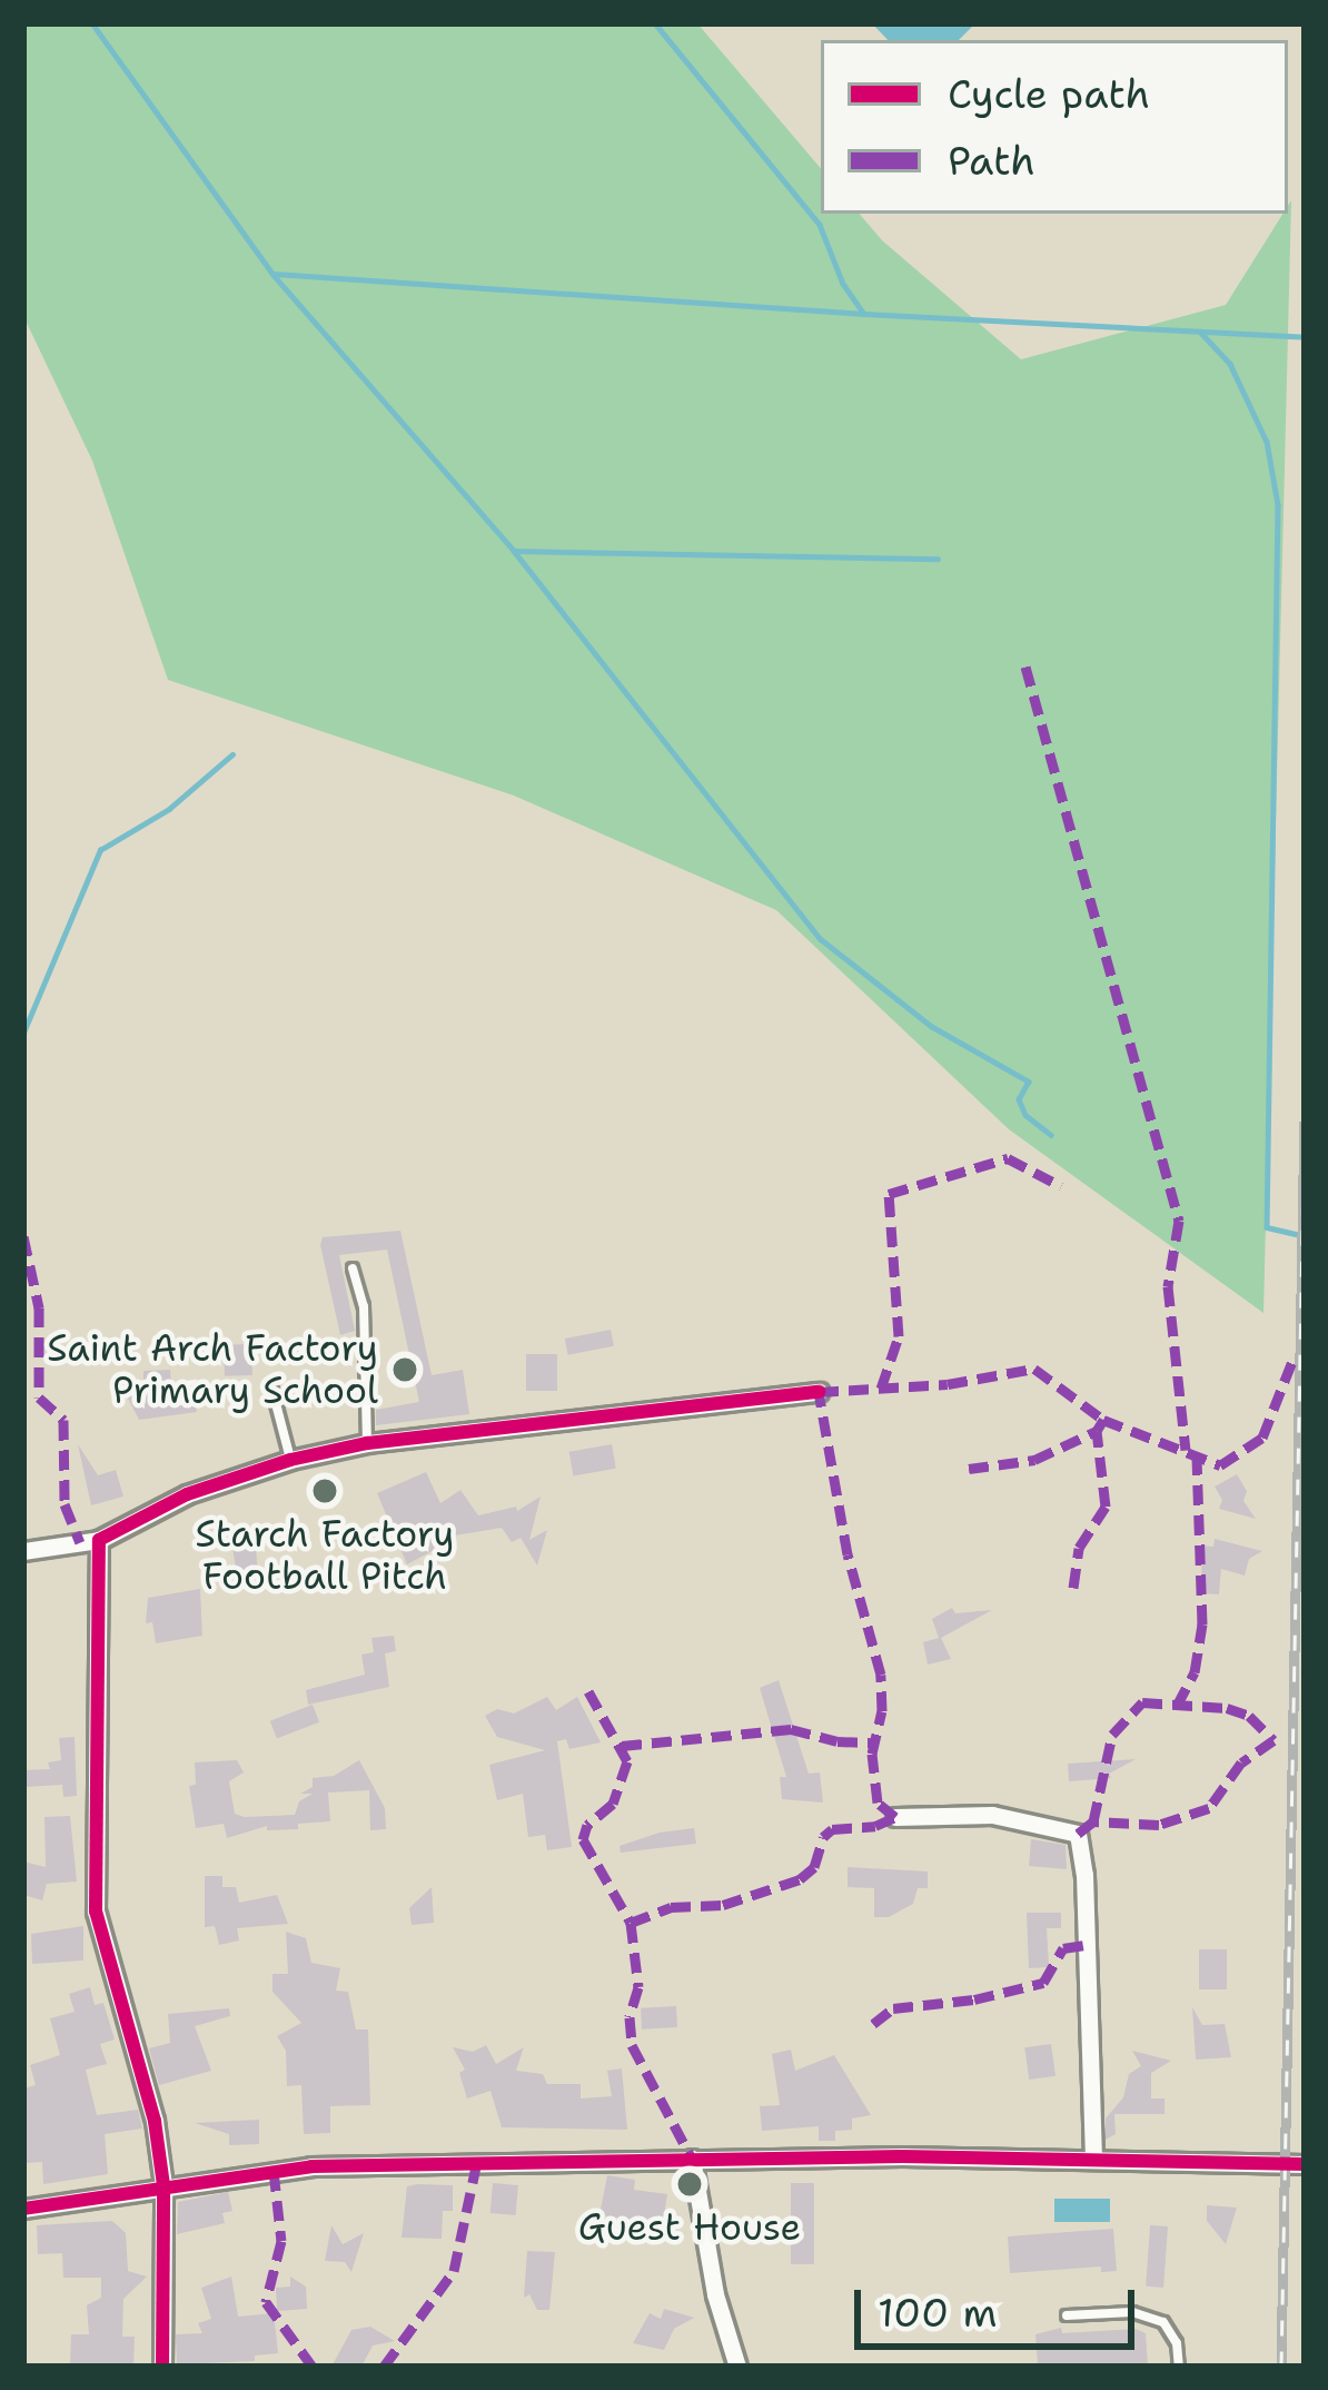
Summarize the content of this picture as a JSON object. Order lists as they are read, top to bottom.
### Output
{
  "places": ["Saint Arch Factory Primary School", "Starch Factory Football Pitch", "Guest House"],
  "legend": ["Cycle path", "Path"],
  "scale_bar": "100 m"
}
